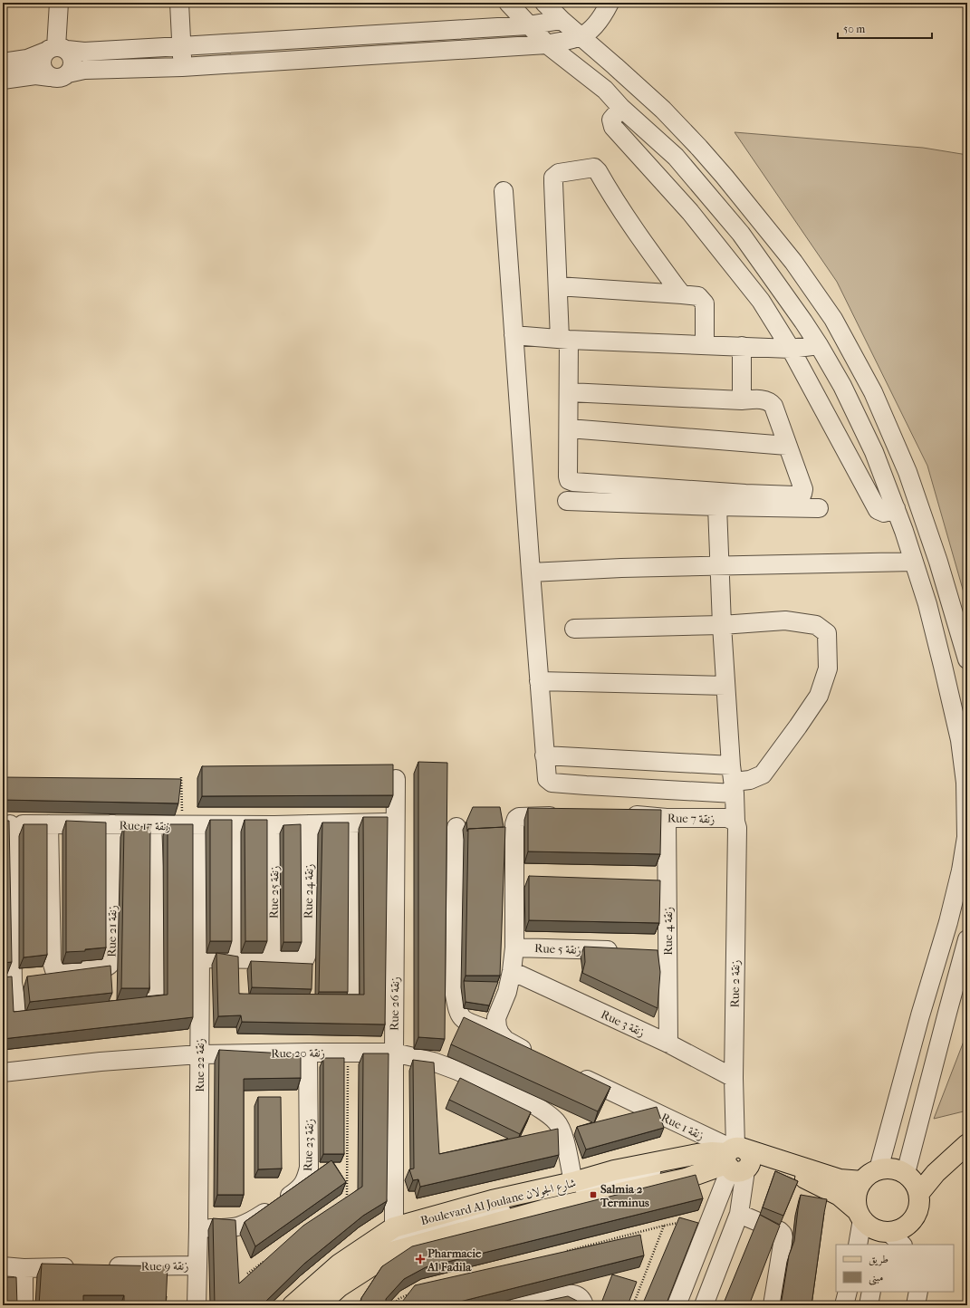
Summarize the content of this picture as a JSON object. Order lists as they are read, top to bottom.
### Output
{
  "streets": {
    "main road": ["Boulevard Al Joulane شارع الجولان"],
    "street": [
      "Rue 7 زنقة",
      "Rue 17 زنقة",
      "Rue 24 زنقة",
      "Rue 25 زنقة",
      "Rue 21 زنقة",
      "Rue 4 زنقة",
      "Rue 5 زنقة",
      "Rue 2 زنقة",
      "Rue 26 زنقة",
      "Rue 3 زنقة",
      "Rue 20 زنقة",
      "Rue 22 زنقة",
      "Rue 1 زنقة",
      "Rue 23 زنقة",
      "Rue 9 زنقة"
    ]
  },
  "crossings": [
    ["Rue 7 زنقة", "Rue 4 زنقة"],
    ["Rue 7 زنقة", "Rue 2 زنقة"],
    ["Rue 17 زنقة", "Rue 24 زنقة"],
    ["Rue 17 زنقة", "Rue 25 زنقة"],
    ["Rue 17 زنقة", "Rue 21 زنقة"],
    ["Rue 17 زنقة", "Rue 26 زنقة"],
    ["Rue 17 زنقة", "Rue 22 زنقة"],
    ["Rue 24 زنقة", "Rue 25 زنقة"],
    ["Rue 4 زنقة", "Rue 3 زنقة"],
    ["Rue 2 زنقة", "Rue 3 زنقة"],
    ["Rue 2 زنقة", "Rue 1 زنقة"],
    ["Rue 2 زنقة", "Boulevard Al Joulane شارع الجولان"],
    ["Rue 26 زنقة", "Rue 20 زنقة"],
    ["Rue 26 زنقة", "Boulevard Al Joulane شارع الجولان"],
    ["Rue 20 زنقة", "Rue 22 زنقة"],
    ["Rue 20 زنقة", "Rue 23 زنقة"],
    ["Rue 20 زنقة", "Boulevard Al Joulane شارع الجولان"],
    ["Rue 22 زنقة", "Rue 23 زنقة"],
    ["Rue 22 زنقة", "Rue 9 زنقة"],
    ["Rue 1 زنقة", "Boulevard Al Joulane شارع الجولان"]
  ],
  "places": {
    "transit": ["Salmia 2 Terminus"],
    "health": ["Pharmacie Al Fadila"]
  },
  "legend": ["طريق", "مبنى"],
  "scale_bar": "50 m"
}
